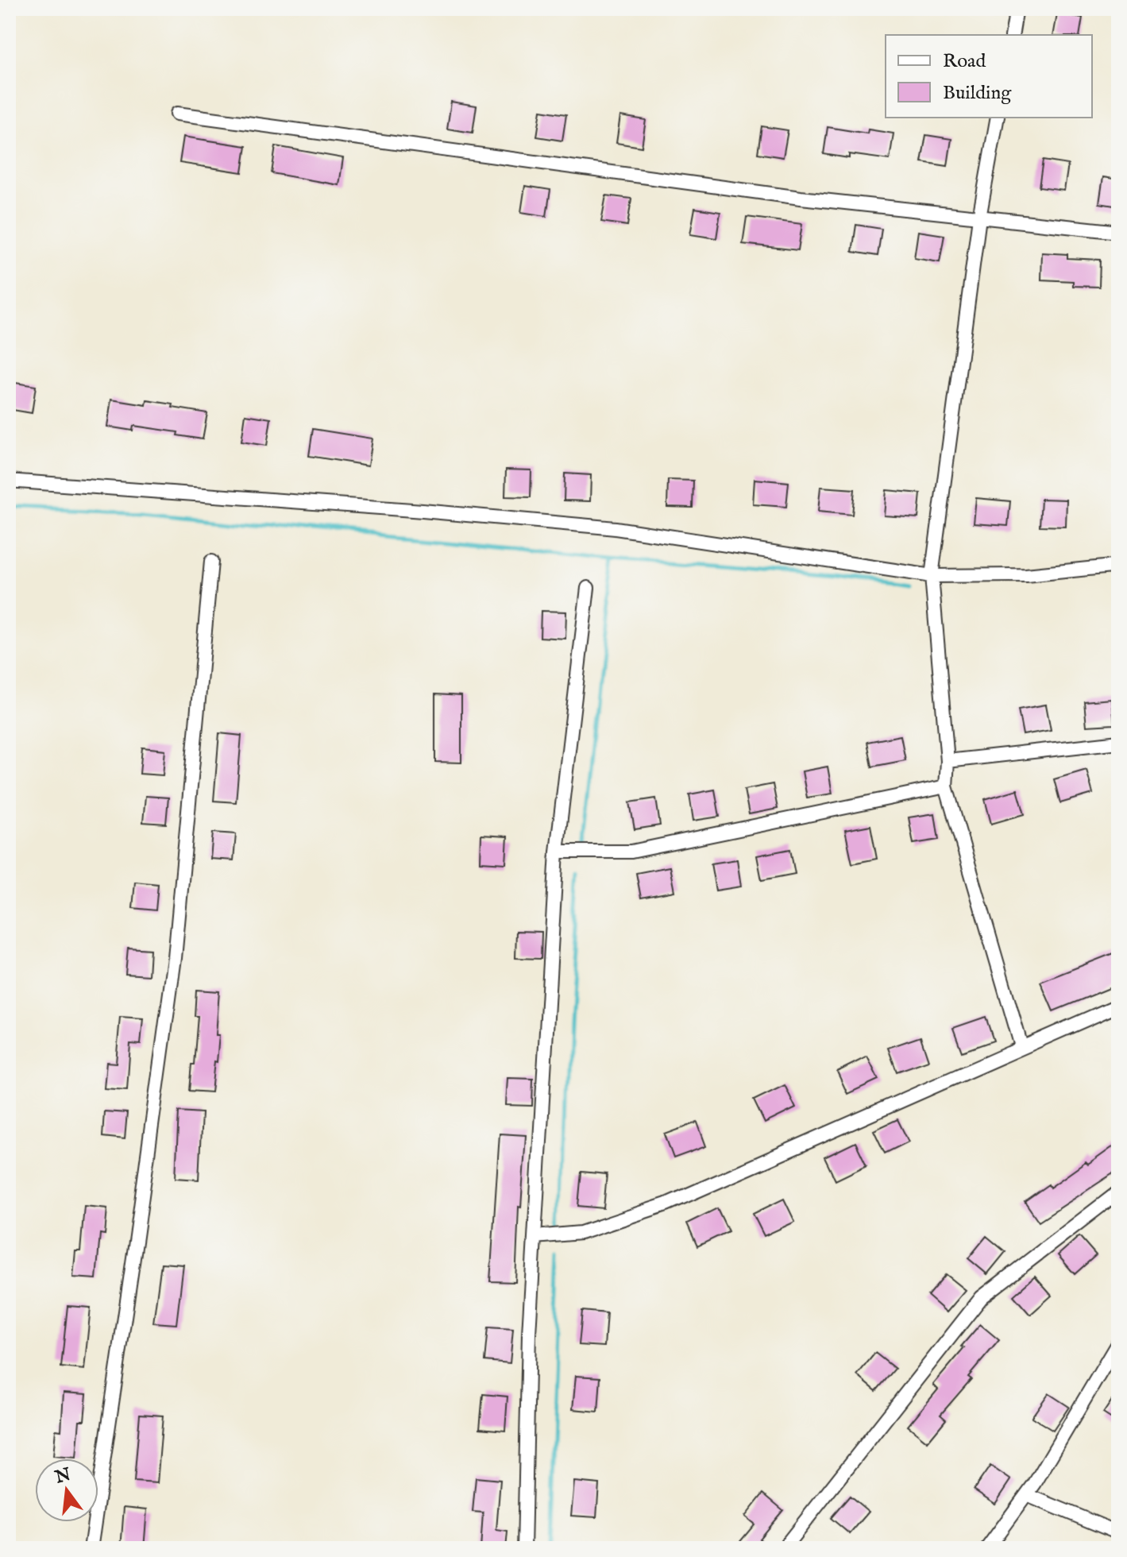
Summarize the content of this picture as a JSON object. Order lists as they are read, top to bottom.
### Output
{
  "legend": ["Road", "Building"],
  "north": "top"
}
